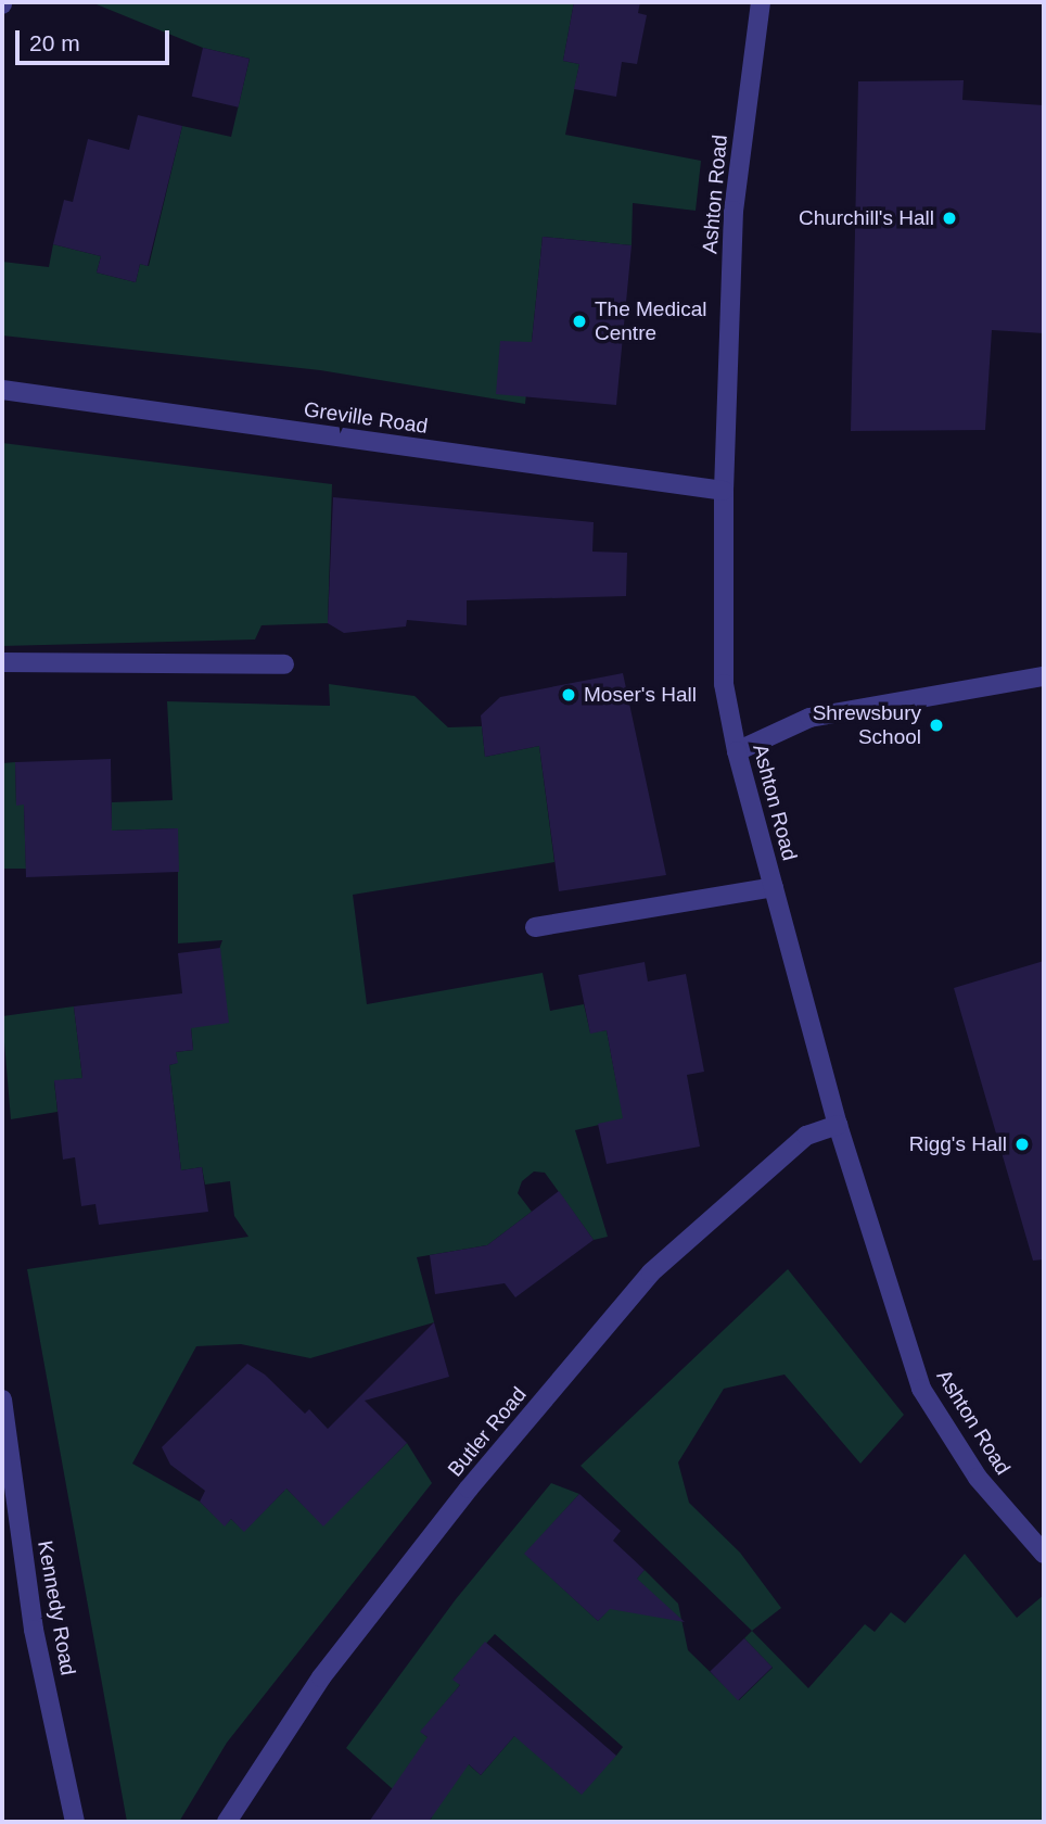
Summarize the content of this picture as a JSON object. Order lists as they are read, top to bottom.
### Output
{
  "streets": {
    "street": [
      "Ashton Road",
      "Greville Road",
      "Butler Road",
      "Kennedy Road"
    ]
  },
  "crossings": [
    ["Ashton Road", "Greville Road"],
    ["Ashton Road", "Butler Road"]
  ],
  "places": [
    "Churchill's Hall",
    "The Medical Centre",
    "Moser's Hall",
    "Shrewsbury School",
    "Rigg's Hall"
  ],
  "scale_bar": "20 m"
}
